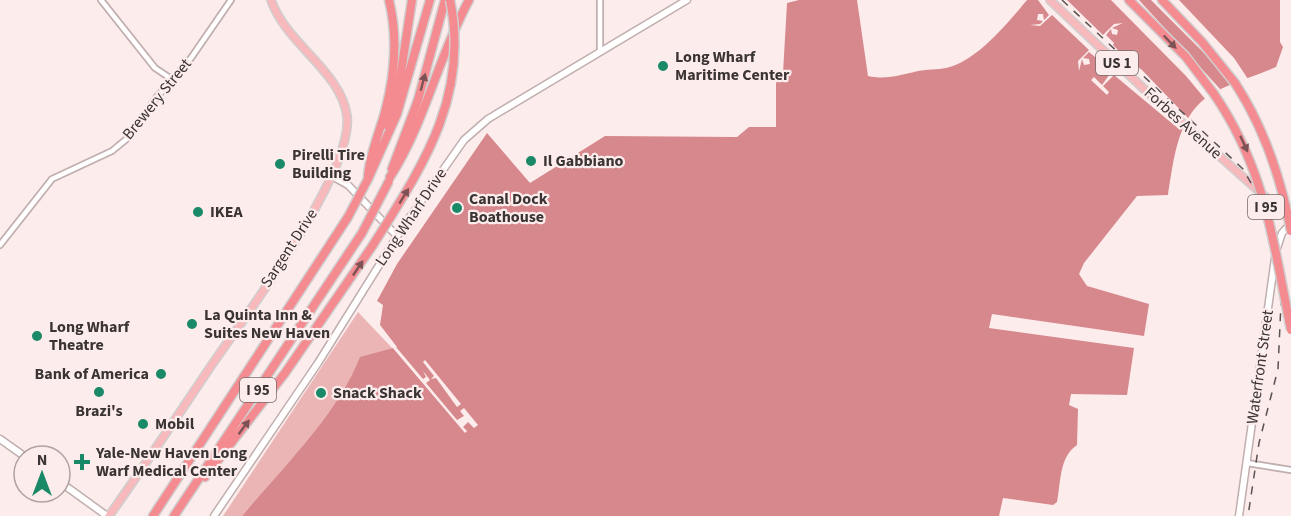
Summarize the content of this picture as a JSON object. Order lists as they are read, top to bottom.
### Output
{
  "streets": {
    "highway": ["I 95"],
    "main road": [
      "US 1",
      "Forbes Avenue",
      "Long Wharf Drive",
      "Sargent Drive",
      "Waterfront Street"
    ],
    "street": ["Brewery Street"]
  },
  "crossings": [
    ["Forbes Avenue", "Waterfront Street"]
  ],
  "places": {
    "other": [
      "Long Wharf Maritime Center",
      "Il Gabbiano",
      "Pirelli Tire Building",
      "Canal Dock Boathouse",
      "IKEA",
      "La Quinta Inn & Suites New Haven",
      "Long Wharf Theatre",
      "Bank of America",
      "Brazi's",
      "Snack Shack",
      "Mobil"
    ],
    "health": ["Yale-New Haven Long Warf Medical Center"]
  },
  "north": "top"
}
